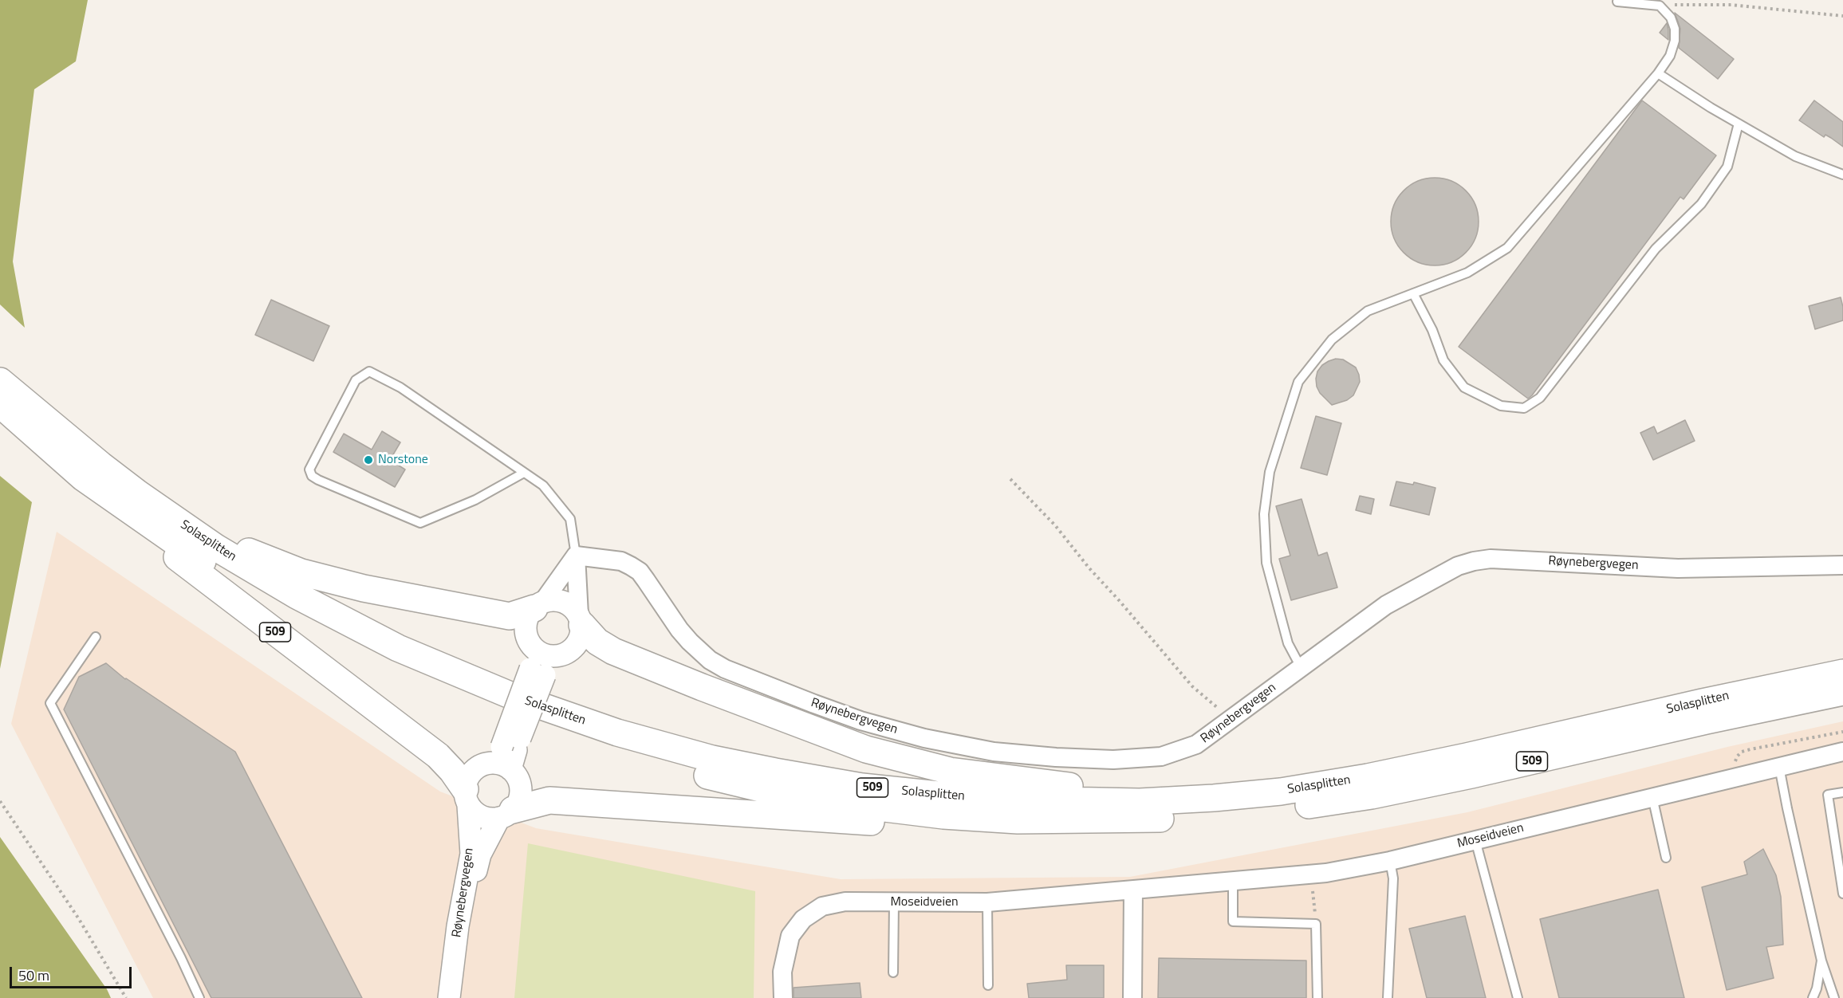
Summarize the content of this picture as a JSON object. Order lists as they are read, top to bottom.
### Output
{
  "streets": {
    "highway": ["Solasplitten", "509"],
    "street": ["Røynebergvegen", "Moseidveien"]
  },
  "crossings": [
    ["Solasplitten", "509"],
    ["Røynebergvegen", "509"]
  ],
  "places": ["Norstone"],
  "scale_bar": "50 m"
}
